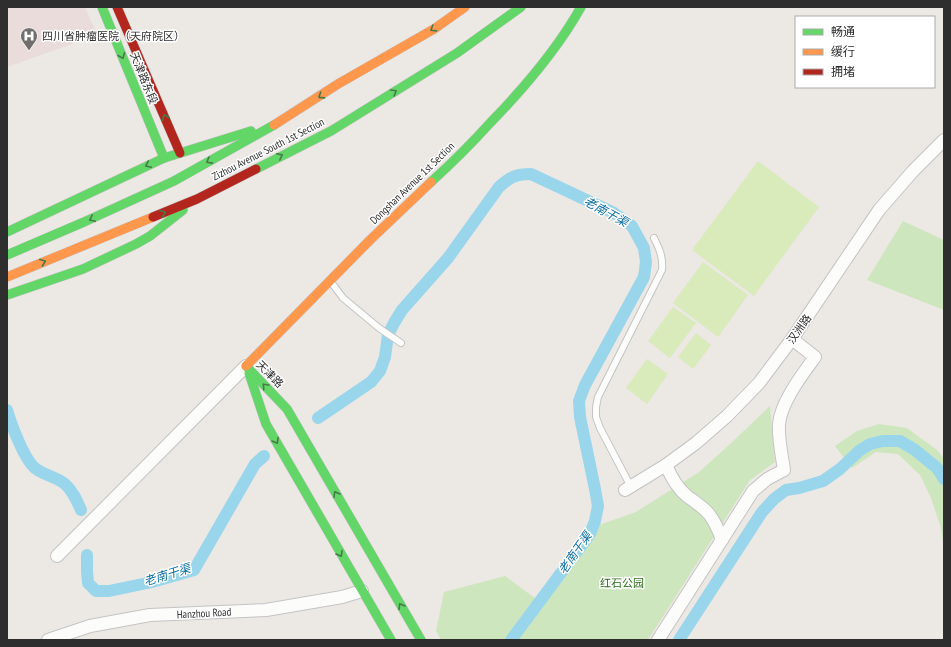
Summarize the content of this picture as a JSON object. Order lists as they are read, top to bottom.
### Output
{
  "streets": {
    "main road": [
      "天津路东段",
      "Zizhou Avenue South 1st Section",
      "Dongshan Avenue 1st Section",
      "天津路"
    ],
    "street": ["汉洲路", "Hanzhou Road"]
  },
  "crossings": [
    ["Dongshan Avenue 1st Section", "天津路"],
    ["天津路", "Hanzhou Road"]
  ],
  "water": ["老南干渠"],
  "parks": ["红石公园"],
  "places": {
    "hospital": ["四川省肿瘤医院（天府院区）"]
  },
  "legend": ["畅通", "缓行", "拥堵"]
}
